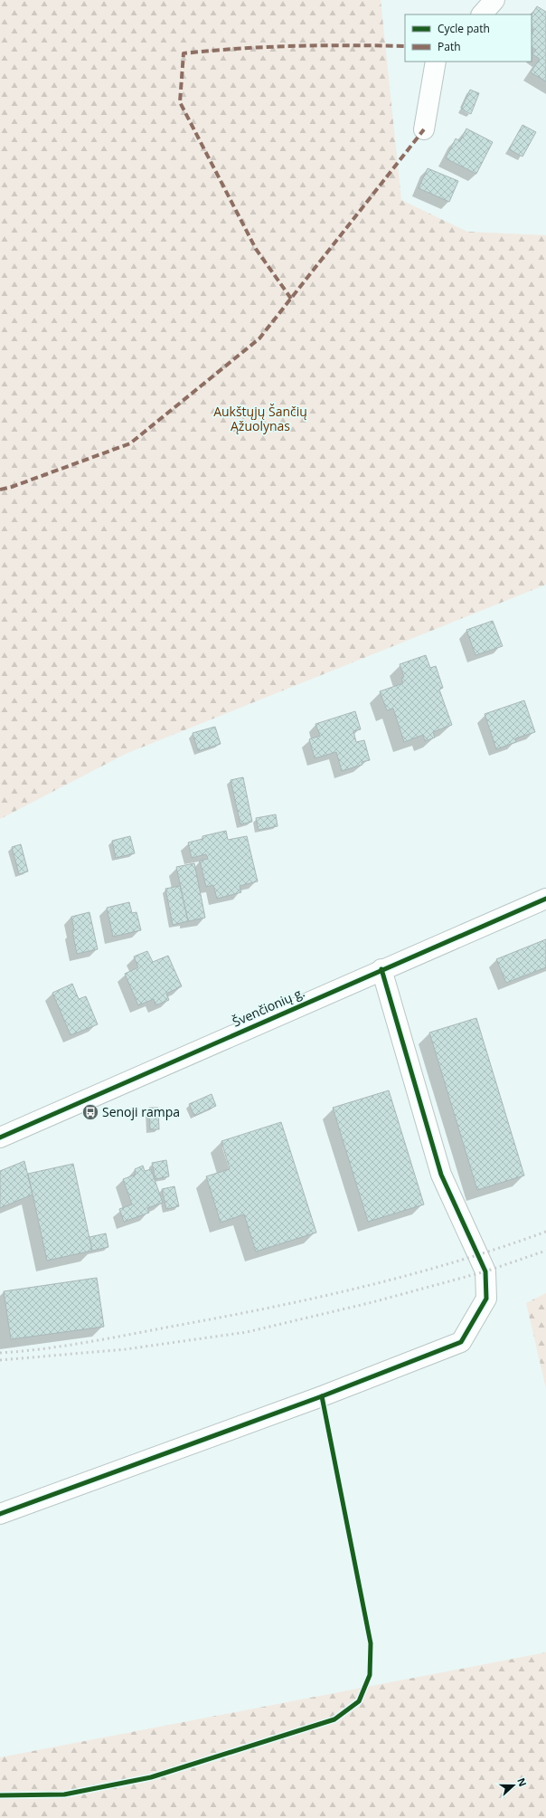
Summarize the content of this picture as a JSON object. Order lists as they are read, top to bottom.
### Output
{
  "streets": {
    "street": ["Švenčionių g."]
  },
  "parks": ["Aukštųjų Šančių Ąžuolynas"],
  "places": {
    "bus stop": ["Senoji rampa"]
  },
  "legend": ["Cycle path", "Path"],
  "north": "right"
}
